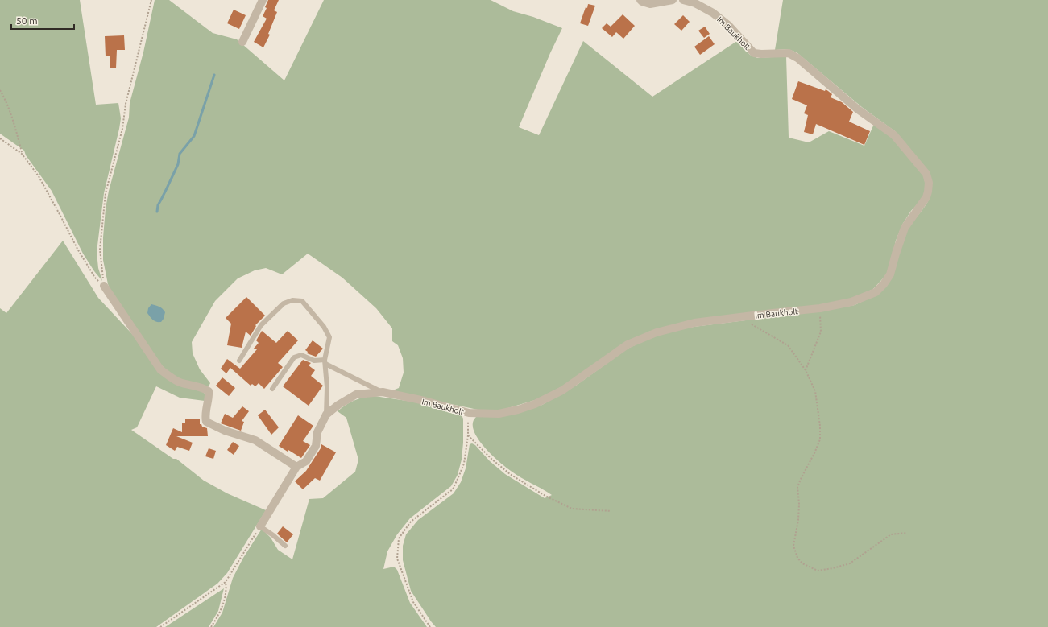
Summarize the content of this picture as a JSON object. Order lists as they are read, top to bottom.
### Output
{
  "streets": {
    "street": ["Im Baukholt"]
  },
  "scale_bar": "50 m"
}
